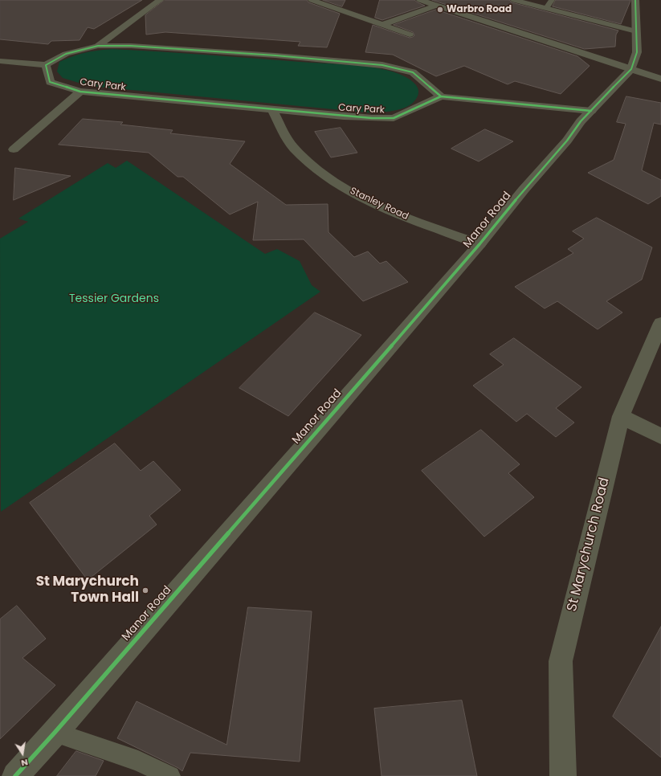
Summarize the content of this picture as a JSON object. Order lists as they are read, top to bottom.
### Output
{
  "streets": {
    "street": [
      "Cary Park",
      "Stanley Road",
      "Manor Road",
      "St Marychurch Road"
    ]
  },
  "crossings": [
    ["Cary Park", "Stanley Road"],
    ["Stanley Road", "Manor Road"]
  ],
  "parks": ["Tessier Gardens"],
  "places": ["Warbro Road", "St Marychurch Town Hall"],
  "north": "bottom"
}
